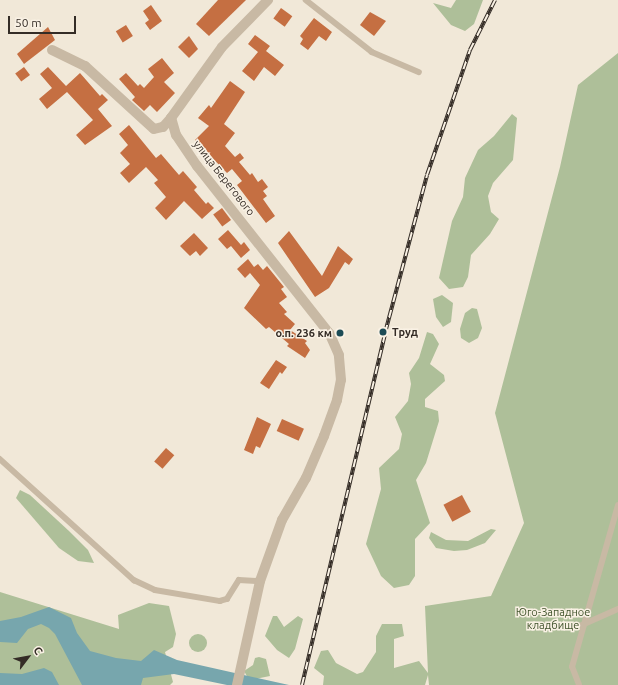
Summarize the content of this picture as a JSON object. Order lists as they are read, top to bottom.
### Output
{
  "streets": {
    "street": ["улица Берегового"]
  },
  "parks": ["Юго-Западное кладбище"],
  "places": ["Труд", "о.п. 236 км"],
  "scale_bar": "50 m",
  "north": "top right"
}
